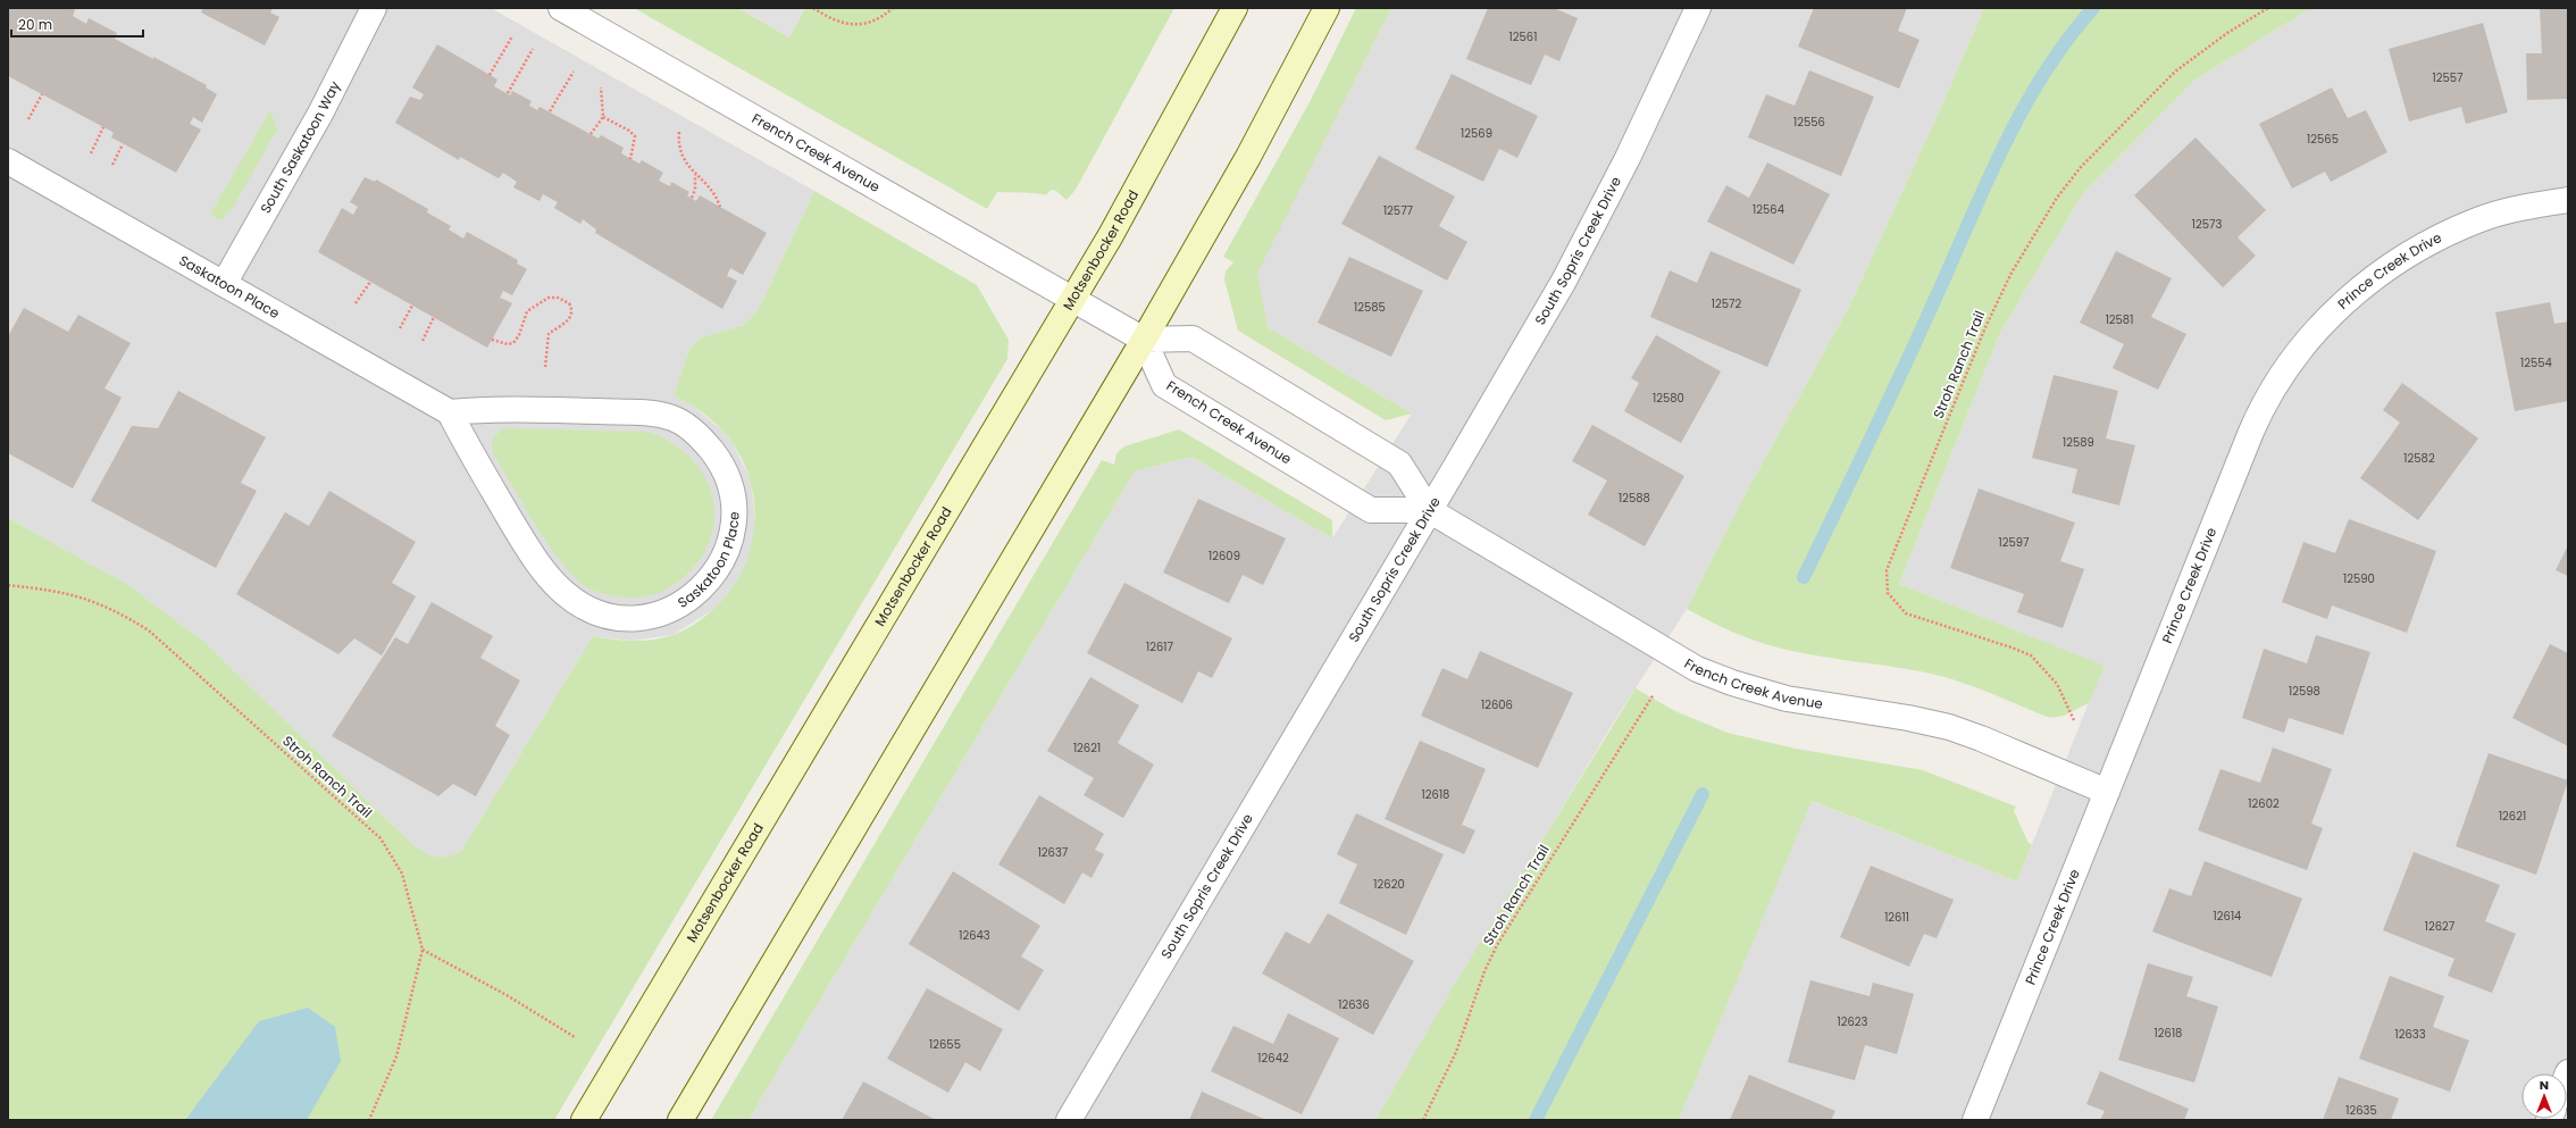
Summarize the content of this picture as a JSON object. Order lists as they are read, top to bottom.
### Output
{
  "streets": {
    "main road": ["Motsenbocker Road"],
    "street": [
      "South Saskatoon Way",
      "French Creek Avenue",
      "South Sopris Creek Drive",
      "Prince Creek Drive",
      "Saskatoon Place"
    ],
    "path": ["Stroh Ranch Trail"]
  },
  "crossings": [
    ["South Saskatoon Way", "Saskatoon Place"],
    ["French Creek Avenue", "Motsenbocker Road"],
    ["French Creek Avenue", "South Sopris Creek Drive"],
    ["French Creek Avenue", "Prince Creek Drive"]
  ],
  "house_numbers": [
    "12561",
    "12557",
    "12556",
    "12569",
    "12565",
    "12564",
    "12577",
    "12573",
    "12572",
    "12585",
    "12581",
    "12554",
    "12580",
    "12589",
    "12582",
    "12588",
    "12597",
    "12609",
    "12590",
    "12617",
    "12598",
    "12606",
    "12621",
    "12618",
    "12602",
    "12621",
    "12637",
    "12620",
    "12614",
    "12611",
    "12627",
    "12643",
    "12636",
    "12623",
    "12618",
    "12633",
    "12655",
    "12642",
    "12635"
  ],
  "scale_bar": "20 m",
  "north": "top"
}
